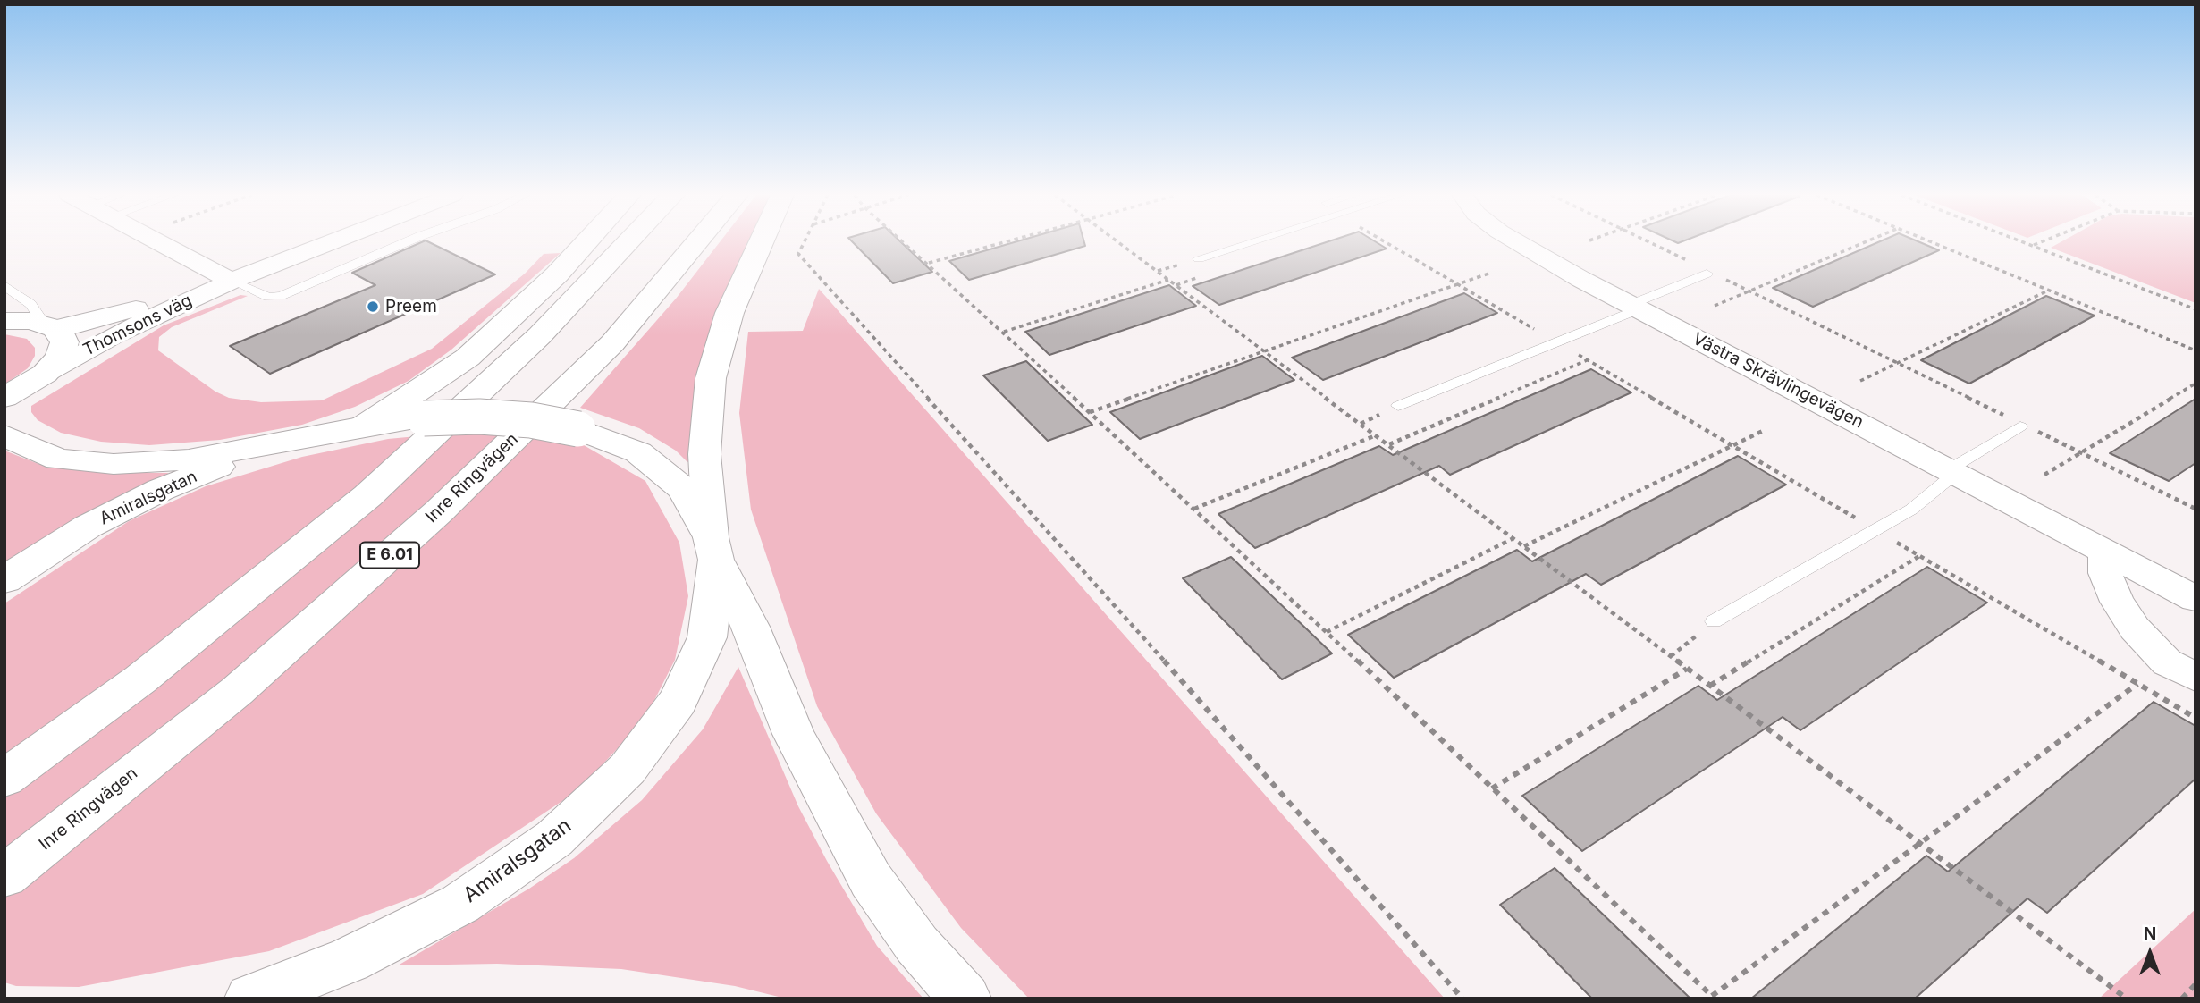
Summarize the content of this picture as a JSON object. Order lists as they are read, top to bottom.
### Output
{
  "streets": {
    "main road": ["Inre Ringvägen", "Amiralsgatan", "E 6.01"],
    "street": ["Thomsons väg", "Västra Skrävlingevägen"]
  },
  "places": ["Preem"],
  "north": "top"
}
